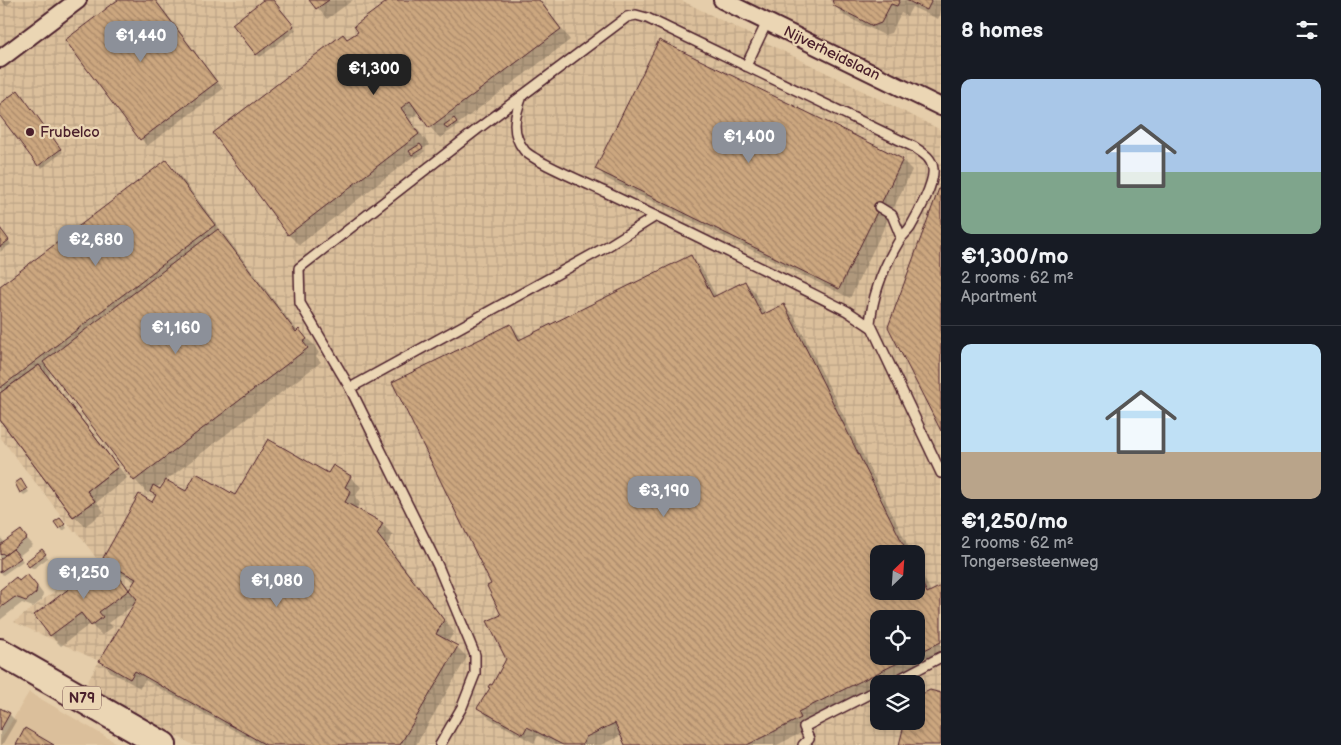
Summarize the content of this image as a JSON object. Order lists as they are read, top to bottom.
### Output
{
  "streets": {
    "main road": ["N79"],
    "street": ["Nijverheidslaan"]
  },
  "places": ["Frubelco"],
  "north": "top right",
  "page": {
    "heading": "8 homes",
    "price": [
      "€1,440",
      "€1,300",
      "€1,400",
      "€2,680",
      "€1,160",
      "€3,190",
      "€1,250",
      "€1,080"
    ],
    "list": [
      {
        "name": "€1,300/mo",
        "note": "2 rooms · 62 m² · Apartment"
      },
      {
        "name": "€1,250/mo",
        "note": "2 rooms · 62 m² · Tongersesteenweg"
      }
    ]
  }
}
